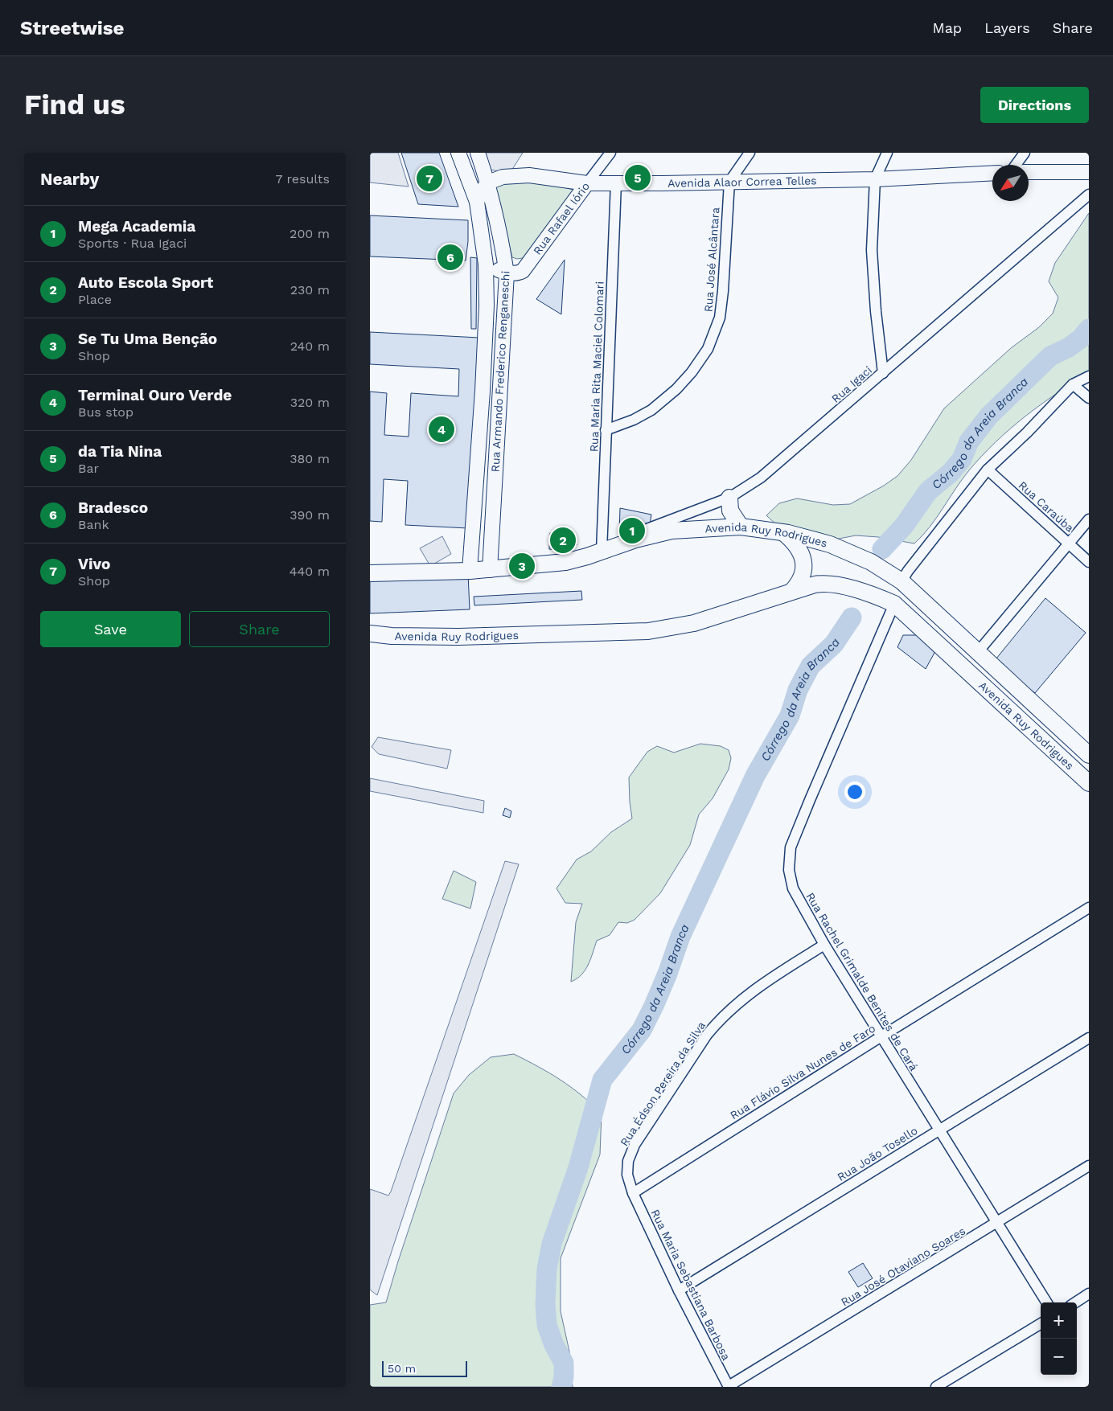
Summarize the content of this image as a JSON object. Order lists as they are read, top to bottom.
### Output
{
  "streets": {
    "main road": [
      "Avenida Alaor Correa Telles",
      "Rua Rafael Iório",
      "Rua Armando Frederico Renganeschi",
      "Avenida Ruy Rodrigues"
    ],
    "street": [
      "Rua José Alcântara",
      "Rua Maria Rita Maciel Colomari",
      "Rua Igaci",
      "Rua Caraúba",
      "Rua Rachel Grimalde Benites de Cará",
      "Rua Flávio Silva Nunes de Faro",
      "Rua Édson Pereira da Silva",
      "Rua João Tosello",
      "Rua José Otaviano Soares",
      "Rua Maria Sebastiana Barbosa"
    ]
  },
  "crossings": [
    ["Avenida Alaor Correa Telles", "Rua Rafael Iório"],
    ["Avenida Alaor Correa Telles", "Rua José Alcântara"],
    ["Avenida Alaor Correa Telles", "Rua Maria Rita Maciel Colomari"],
    ["Avenida Alaor Correa Telles", "Rua Armando Frederico Renganeschi"],
    ["Rua Rafael Iório", "Rua Armando Frederico Renganeschi"],
    ["Rua José Alcântara", "Rua Maria Rita Maciel Colomari"],
    ["Rua Maria Rita Maciel Colomari", "Rua Igaci"],
    ["Rua Maria Rita Maciel Colomari", "Avenida Ruy Rodrigues"],
    ["Rua Armando Frederico Renganeschi", "Avenida Ruy Rodrigues"],
    ["Rua Igaci", "Avenida Ruy Rodrigues"],
    ["Avenida Ruy Rodrigues", "Rua Rachel Grimalde Benites de Cará"],
    ["Rua Rachel Grimalde Benites de Cará", "Rua Flávio Silva Nunes de Faro"],
    ["Rua Rachel Grimalde Benites de Cará", "Rua Édson Pereira da Silva"],
    ["Rua Rachel Grimalde Benites de Cará", "Rua João Tosello"],
    ["Rua Rachel Grimalde Benites de Cará", "Rua José Otaviano Soares"],
    ["Rua Flávio Silva Nunes de Faro", "Rua Édson Pereira da Silva"],
    ["Rua Flávio Silva Nunes de Faro", "Rua Maria Sebastiana Barbosa"],
    ["Rua Édson Pereira da Silva", "Rua Maria Sebastiana Barbosa"],
    ["Rua João Tosello", "Rua Maria Sebastiana Barbosa"],
    ["Rua José Otaviano Soares", "Rua Maria Sebastiana Barbosa"]
  ],
  "water": ["Córrego da Areia Branca"],
  "scale_bar": "50 m",
  "north": "bottom left",
  "page": {
    "header": "Streetwise",
    "nav": ["Map", "Layers", "Share"],
    "buttons": [
      "Directions",
      ["Save", "Share"]
    ],
    "title": "Find us",
    "heading": ["Nearby", "7 results"],
    "pins": [
      "5",
      "7",
      "6",
      "4",
      "1",
      "2",
      "3"
    ],
    "list": [
      {
        "mark": "1",
        "name": "Mega Academia",
        "note": "Sports · Rua Igaci",
        "value": "200 m"
      },
      {
        "mark": "2",
        "name": "Auto Escola Sport",
        "note": "Place",
        "value": "230 m"
      },
      {
        "mark": "3",
        "name": "Se Tu Uma Benção",
        "note": "Shop",
        "value": "240 m"
      },
      {
        "mark": "4",
        "name": "Terminal Ouro Verde",
        "note": "Bus stop",
        "value": "320 m"
      },
      {
        "mark": "5",
        "name": "da Tia Nina",
        "note": "Bar",
        "value": "380 m"
      },
      {
        "mark": "6",
        "name": "Bradesco",
        "note": "Bank",
        "value": "390 m"
      },
      {
        "mark": "7",
        "name": "Vivo",
        "note": "Shop",
        "value": "440 m"
      }
    ],
    "map_buttons": ["+", "−"],
    "scale": "50 m"
  }
}
